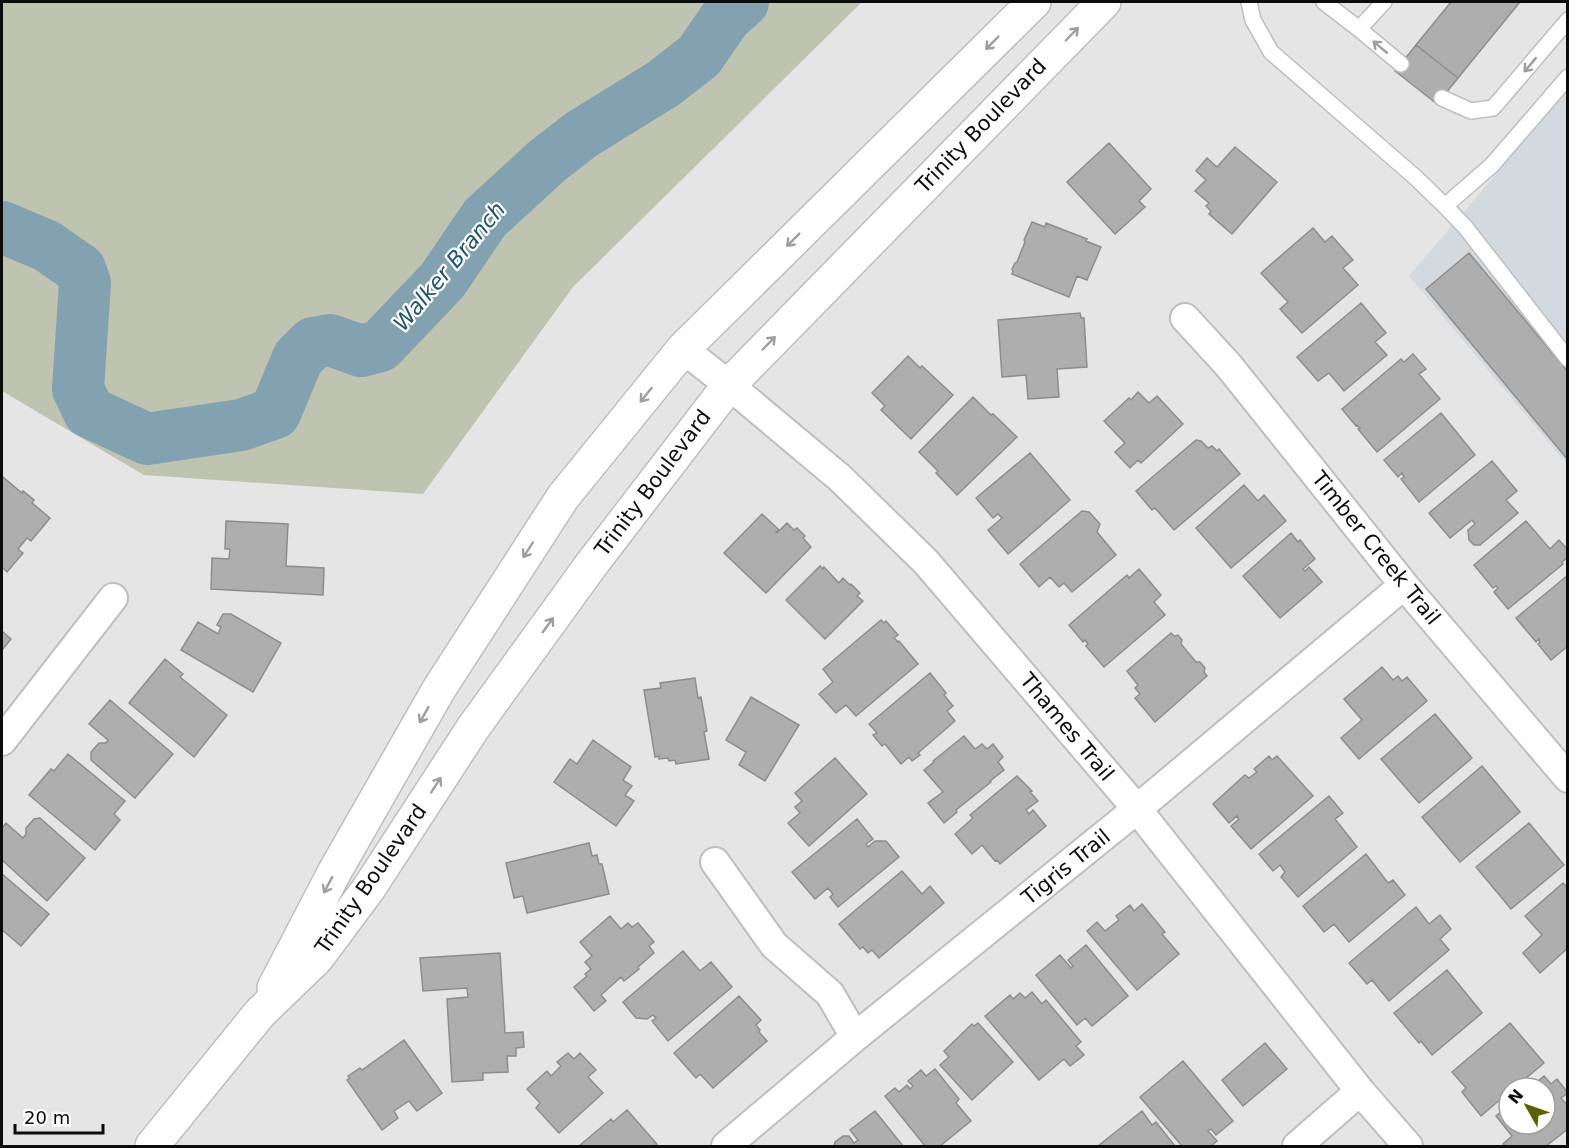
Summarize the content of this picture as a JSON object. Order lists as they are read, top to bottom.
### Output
{
  "streets": {
    "main road": ["Trinity Boulevard"],
    "street": ["Timber Creek Trail", "Thames Trail", "Tigris Trail"]
  },
  "crossings": [
    ["Trinity Boulevard", "Thames Trail"],
    ["Timber Creek Trail", "Tigris Trail"],
    ["Thames Trail", "Tigris Trail"]
  ],
  "water": ["Walker Branch"],
  "scale_bar": "20 m",
  "north": "top left"
}
